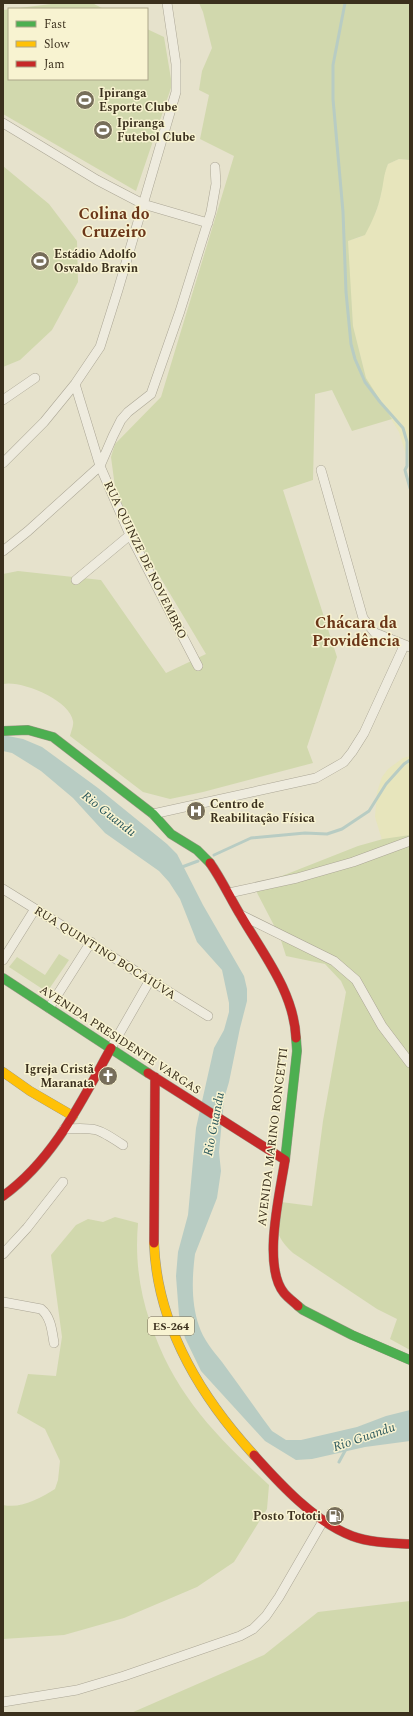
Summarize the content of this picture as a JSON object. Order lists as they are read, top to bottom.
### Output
{
  "streets": {
    "main road": ["AVENIDA PRESIDENTE VARGAS", "AVENIDA MARINO RONCETTI", "ES-264"],
    "street": ["RUA QUINZE DE NOVEMBRO", "RUA QUINTINO BOCAIÚVA"]
  },
  "crossings": [
    ["AVENIDA PRESIDENTE VARGAS", "AVENIDA MARINO RONCETTI"],
    ["AVENIDA PRESIDENTE VARGAS", "ES-264"]
  ],
  "districts": ["Colina do Cruzeiro", "Chácara da Providência"],
  "water": ["Rio Guandu"],
  "places": {
    "sports": ["Ipiranga Esporte Clube", "Ipiranga Futebol Clube", "Estádio Adolfo Osvaldo Bravin"],
    "hospital": ["Centro de Reabilitação Física"],
    "church": ["Igreja Cristã Maranata"],
    "fuel station": ["Posto Tototi"]
  },
  "legend": ["Fast", "Slow", "Jam"]
}
